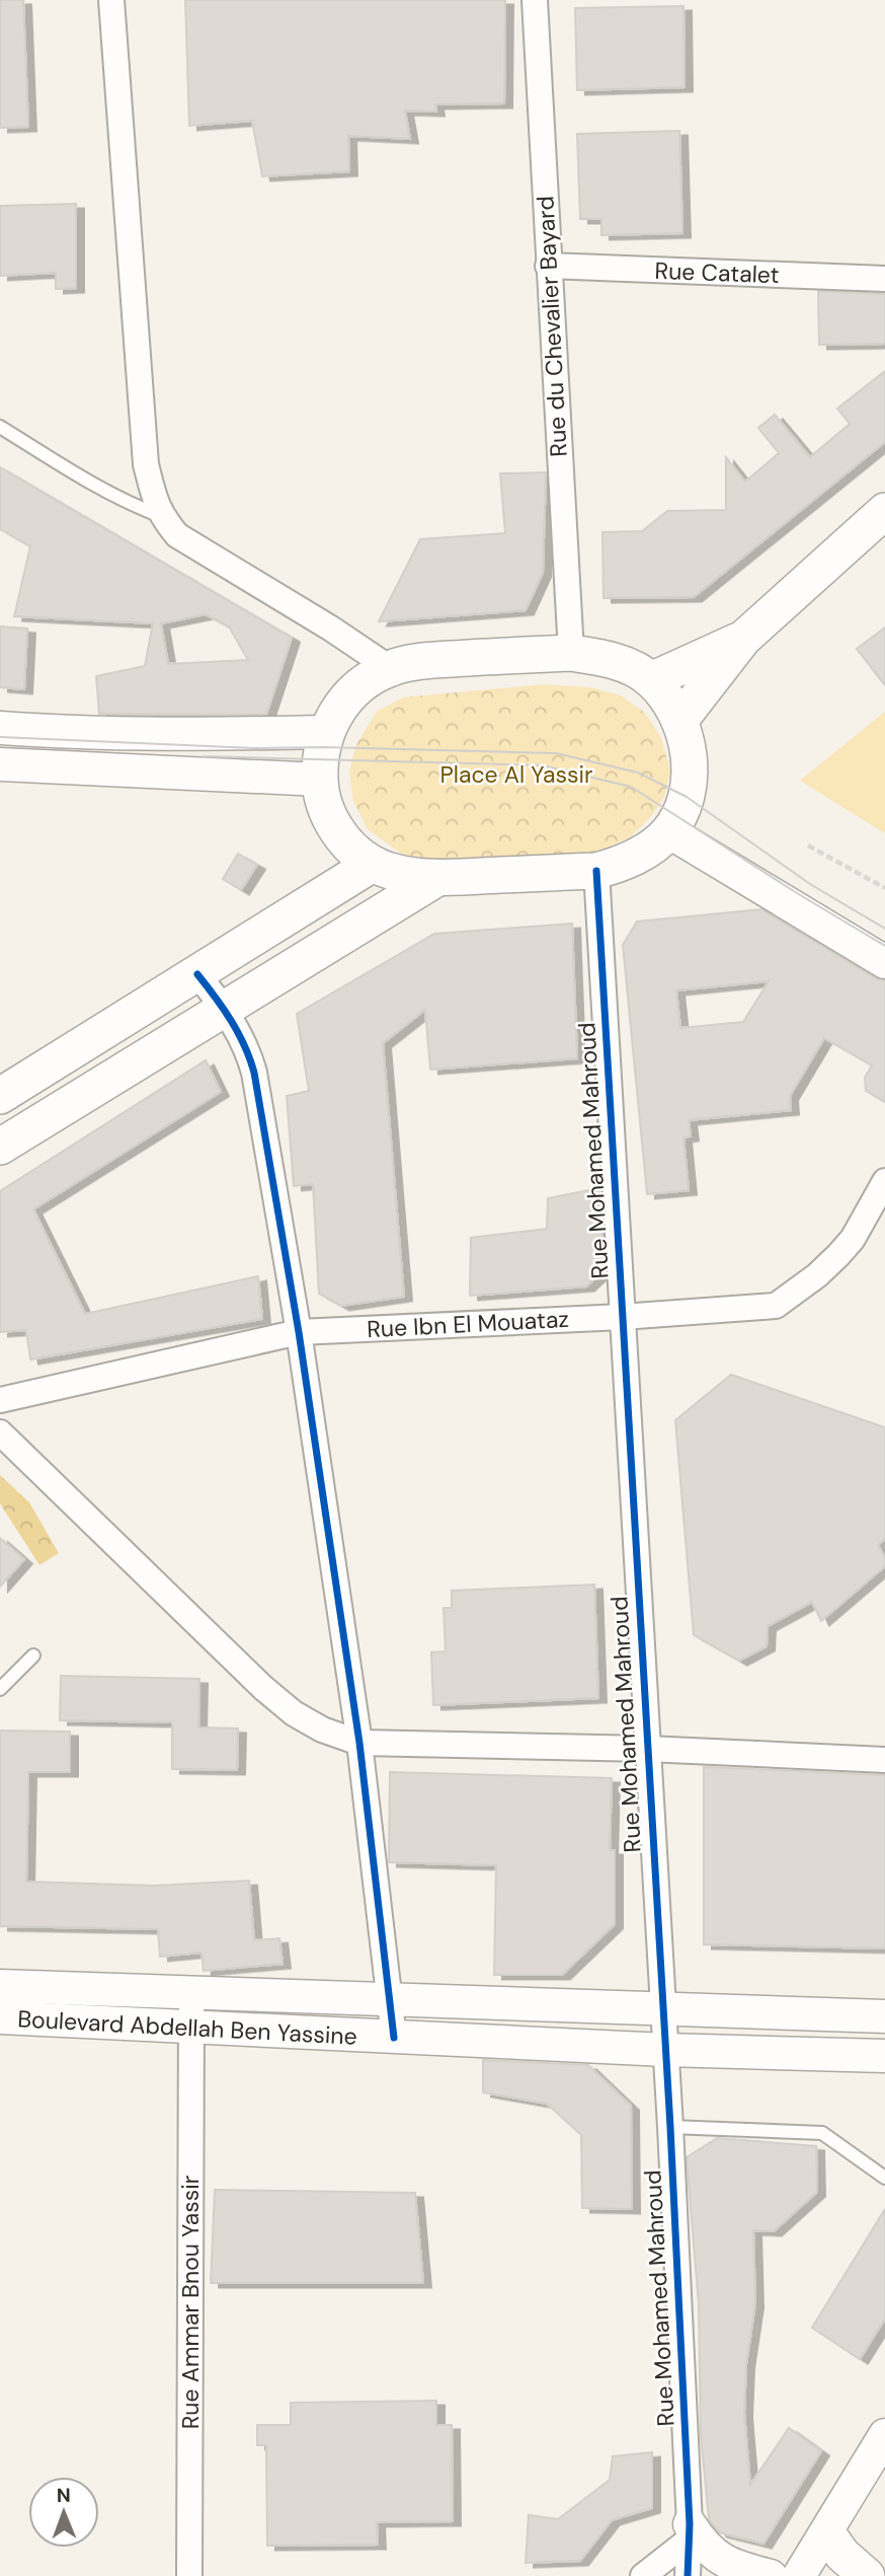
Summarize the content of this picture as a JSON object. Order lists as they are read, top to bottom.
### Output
{
  "streets": {
    "street": [
      "Rue Catalet",
      "Rue du Chevalier Bayard",
      "Rue Mohamed Mahroud",
      "Rue Ibn El Mouataz",
      "Boulevard Abdellah Ben Yassine",
      "Rue Ammar Bnou Yassir"
    ]
  },
  "crossings": [
    ["Rue Catalet", "Rue du Chevalier Bayard"],
    ["Rue Mohamed Mahroud", "Rue Ibn El Mouataz"],
    ["Rue Mohamed Mahroud", "Boulevard Abdellah Ben Yassine"],
    ["Boulevard Abdellah Ben Yassine", "Rue Ammar Bnou Yassir"]
  ],
  "parks": ["Place Al Yassir"],
  "north": "top"
}
